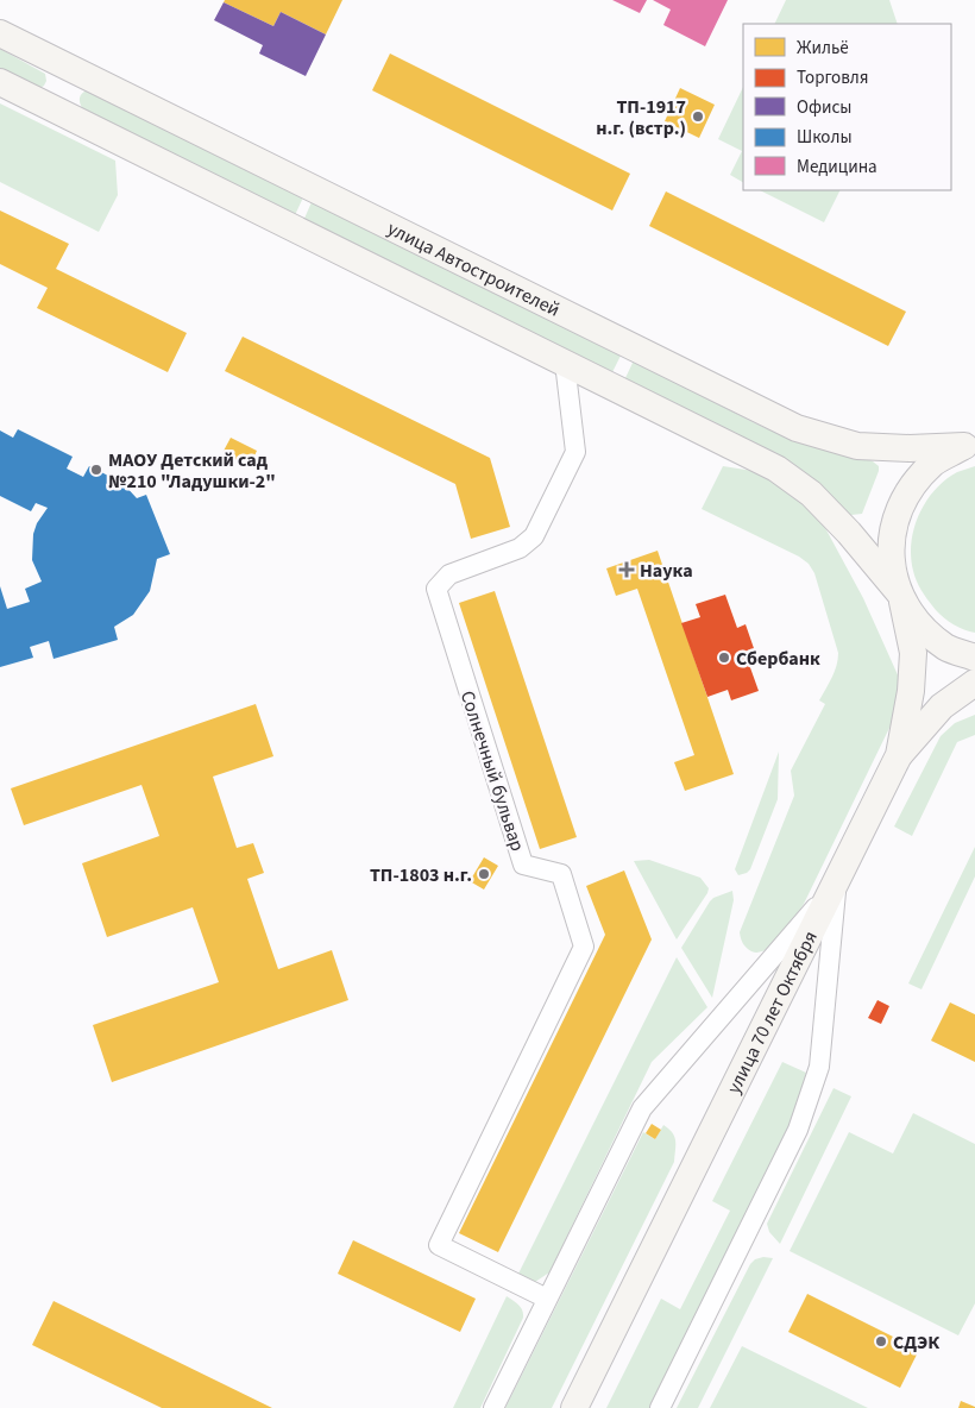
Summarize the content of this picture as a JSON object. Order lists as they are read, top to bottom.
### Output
{
  "streets": {
    "main road": ["улица Автостроителей", "улица 70 лет Октября"],
    "street": ["Солнечный бульвар"]
  },
  "crossings": [
    ["улица Автостроителей", "улица 70 лет Октября"]
  ],
  "places": {
    "other": [
      "ТП-1917 н.г. (встр.)",
      "МАОУ Детский сад №210 \"Ладушки-2\"",
      "Сбербанк",
      "ТП-1803 н.г.",
      "СДЭК"
    ],
    "health": ["Наука"]
  },
  "legend": [
    "Жильё",
    "Торговля",
    "Офисы",
    "Школы",
    "Медицина"
  ]
}
